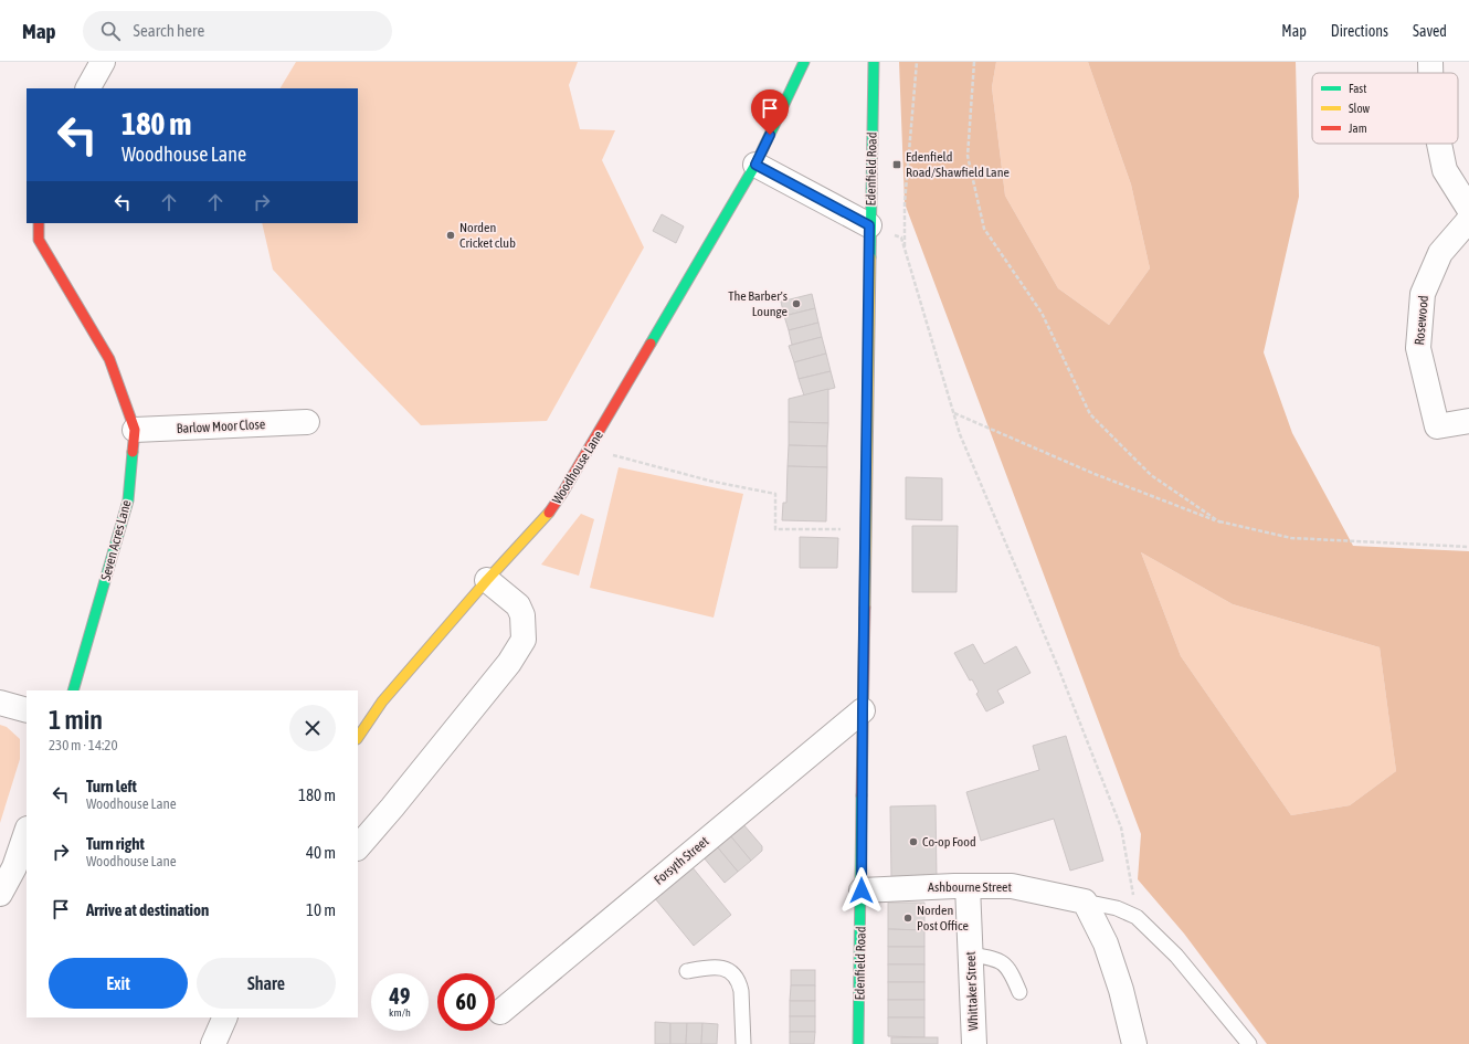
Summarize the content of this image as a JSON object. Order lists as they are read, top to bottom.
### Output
{
  "streets": {
    "street": [
      "Edenfield Road",
      "Rosewood",
      "Barlow Moor Close",
      "Woodhouse Lane",
      "Seven Acres Lane",
      "Forsyth Street",
      "Ashbourne Street",
      "Whittaker Street"
    ]
  },
  "crossings": [
    ["Edenfield Road", "Forsyth Street"],
    ["Edenfield Road", "Ashbourne Street"],
    ["Barlow Moor Close", "Seven Acres Lane"],
    ["Ashbourne Street", "Whittaker Street"]
  ],
  "places": {
    "transit": ["Edenfield Road/Shawfield Lane"],
    "other": [
      "Norden Cricket club",
      "The Barber's Lounge",
      "Co-op Food",
      "Norden Post Office"
    ]
  },
  "legend": ["Fast", "Slow", "Jam"],
  "page": {
    "header": "Map",
    "search": "Search here",
    "nav": ["Map", "Directions", "Saved"],
    "turn": ["180 m", "Woodhouse Lane"],
    "heading": ["1 min", "230 m · 14:20"],
    "list": [
      {
        "name": "Turn left",
        "note": "Woodhouse Lane",
        "value": "180 m"
      },
      {
        "name": "Turn right",
        "note": "Woodhouse Lane",
        "value": "40 m"
      },
      {
        "name": "Arrive at destination",
        "value": "10 m"
      }
    ],
    "buttons": ["Exit", "Share"],
    "speed": "49 km/h",
    "limit": "60"
  }
}
